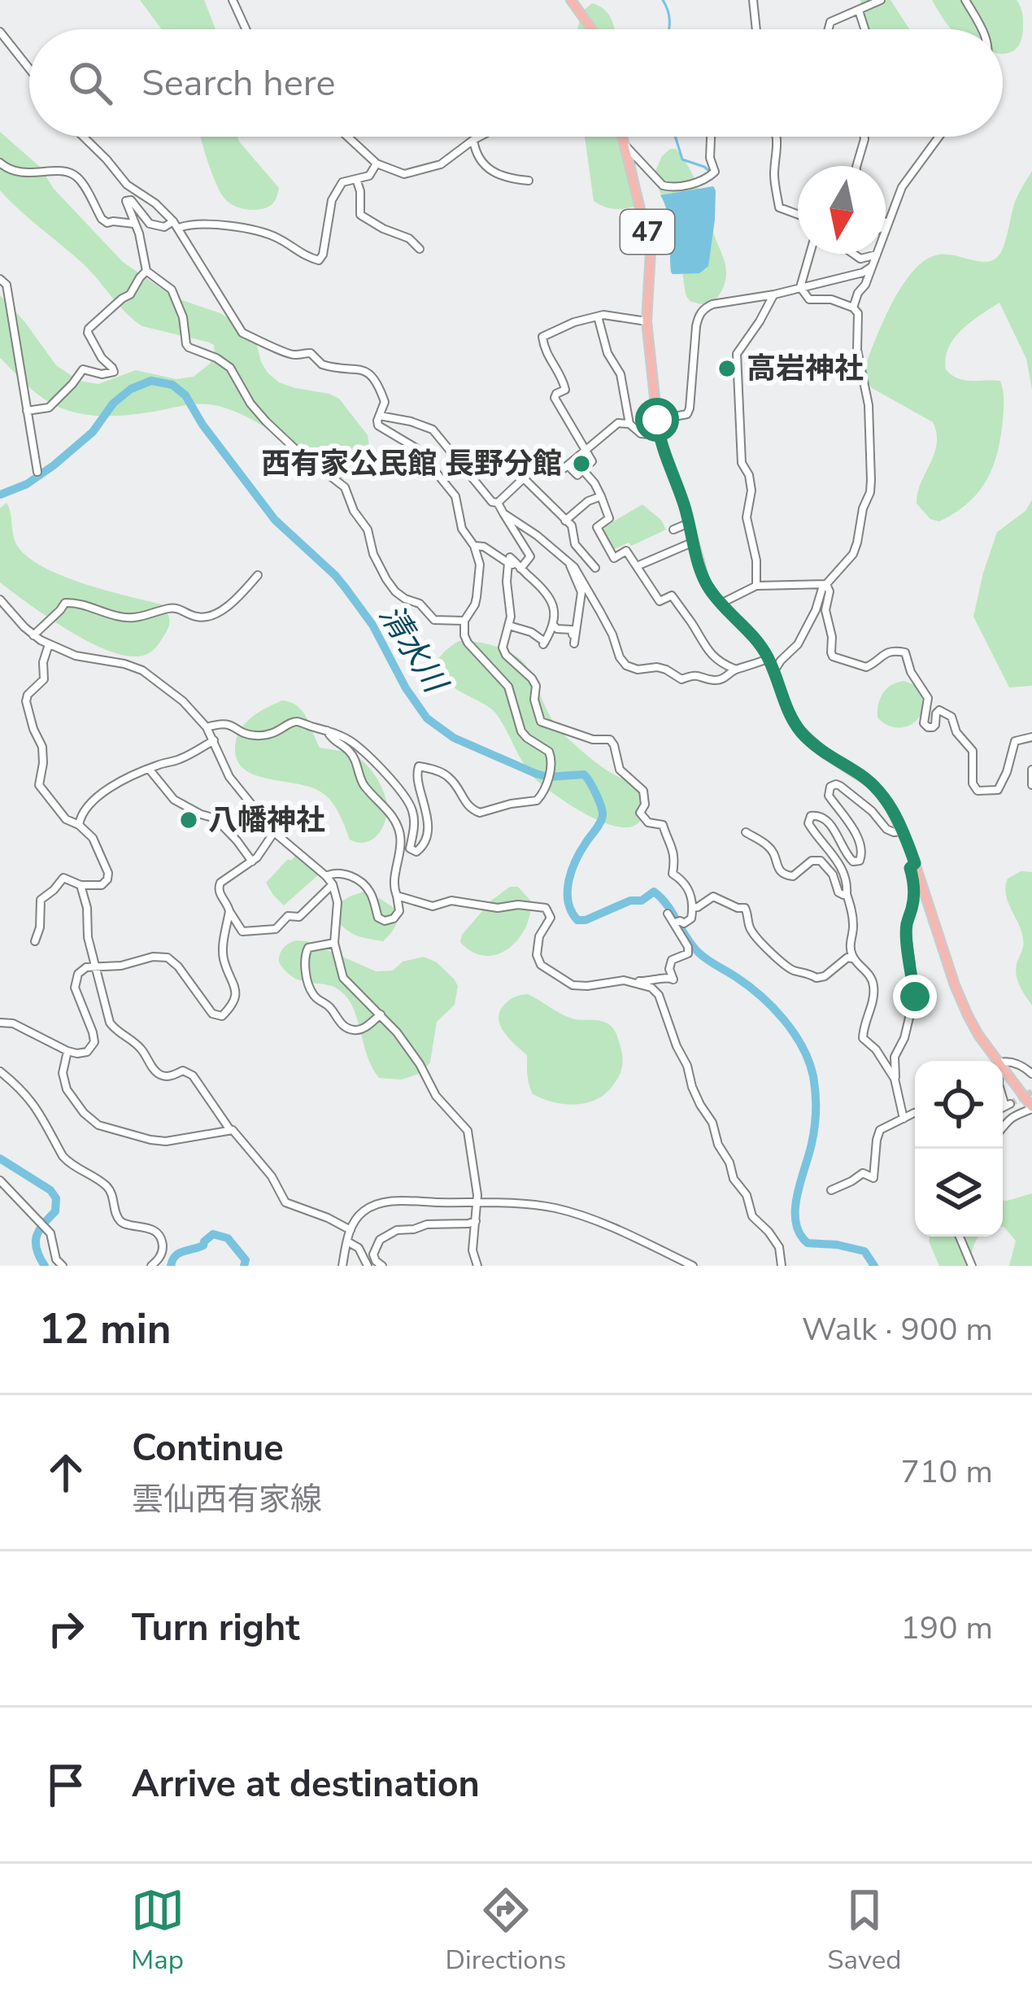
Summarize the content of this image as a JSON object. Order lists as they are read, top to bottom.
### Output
{
  "streets": {
    "main road": ["47"]
  },
  "water": ["清水川"],
  "places": ["高岩神社", "西有家公民館 長野分館", "八幡神社"],
  "north": "bottom",
  "page": {
    "search": "Search here",
    "heading": ["12 min", "Walk · 900 m"],
    "list": [
      ["Continue", "雲仙西有家線", "710 m"],
      ["Turn right", "190 m"],
      "Arrive at destination"
    ],
    "nav": ["Map", "Directions", "Saved"]
  }
}
